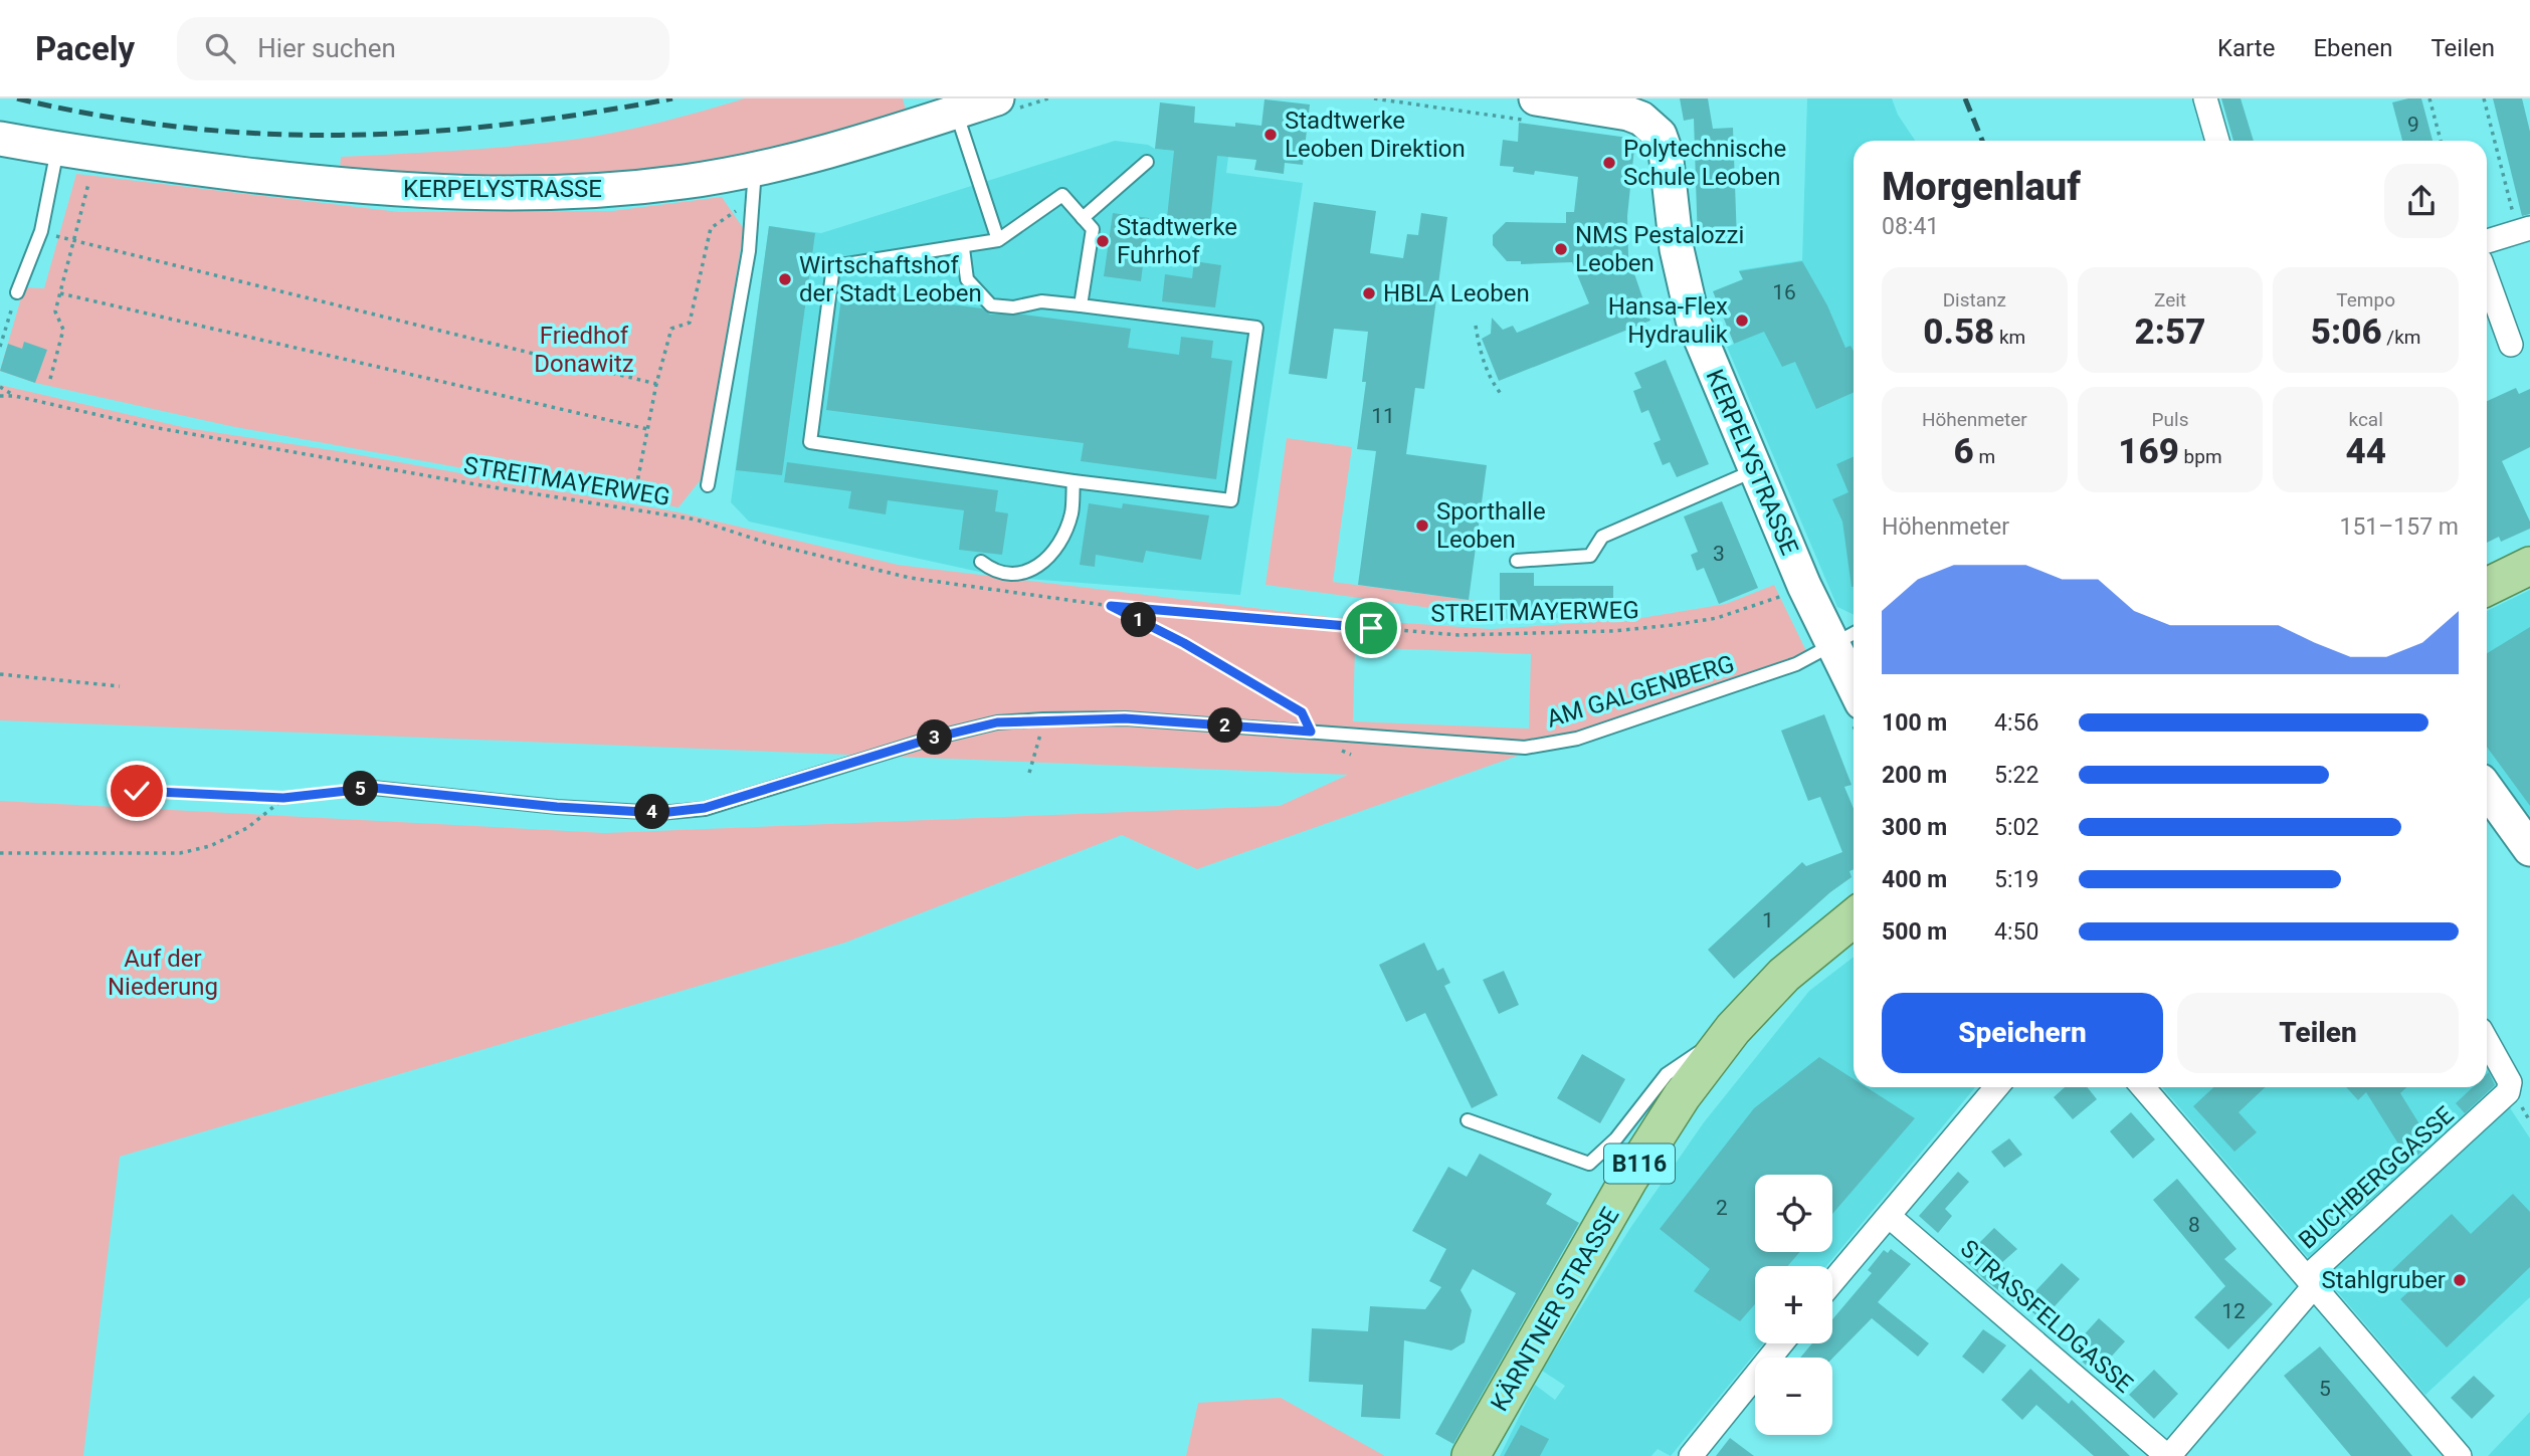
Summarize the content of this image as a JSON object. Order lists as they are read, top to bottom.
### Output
{
  "streets": {
    "main road": ["KERPELYSTRASSE", "B116", "KÄRNTNER STRASSE"],
    "street": ["BUCHBERGGASSE", "STRASSFELDGASSE"],
    "lane": ["AM GALGENBERG"],
    "path": ["STREITMAYERWEG"]
  },
  "crossings": [
    ["KERPELYSTRASSE", "STREITMAYERWEG"],
    ["KERPELYSTRASSE", "AM GALGENBERG"],
    ["STREITMAYERWEG", "AM GALGENBERG"],
    ["BUCHBERGGASSE", "STRASSFELDGASSE"]
  ],
  "parks": ["Friedhof Donawitz", "Auf der Niederung"],
  "places": [
    "Stadtwerke Leoben Direktion",
    "Polytechnische Schule Leoben",
    "Stadtwerke Fuhrhof",
    "NMS Pestalozzi Leoben",
    "Wirtschaftshof der Stadt Leoben",
    "HBLA Leoben",
    "Hansa-Flex Hydraulik",
    "Sporthalle Leoben",
    "Stahlgruber"
  ],
  "house_numbers": [
    "9",
    "16",
    "11",
    "3",
    "1",
    "2",
    "8",
    "12",
    "5"
  ],
  "page": {
    "header": "Pacely",
    "search": "Hier suchen",
    "nav": ["Karte", "Ebenen", "Teilen"],
    "heading": ["Morgenlauf", "08:41"],
    "stats": [
      ["Distanz", "0.58 km"],
      ["Zeit", "2:57"],
      ["Tempo", "5:06 /km"],
      ["Höhenmeter", "6 m"],
      ["Puls", "169 bpm"],
      ["kcal", "44"]
    ],
    "chart": ["Höhenmeter", "151–157 m"],
    "pins": [
      "1",
      "2",
      "3",
      "5",
      "4"
    ],
    "list": [
      {
        "name": "100 m",
        "note": "4:56"
      },
      {
        "name": "200 m",
        "note": "5:22"
      },
      {
        "name": "300 m",
        "note": "5:02"
      },
      {
        "name": "400 m",
        "note": "5:19"
      },
      {
        "name": "500 m",
        "note": "4:50"
      }
    ],
    "buttons": ["Speichern", "Teilen"],
    "map_buttons": ["+", "−"]
  }
}
